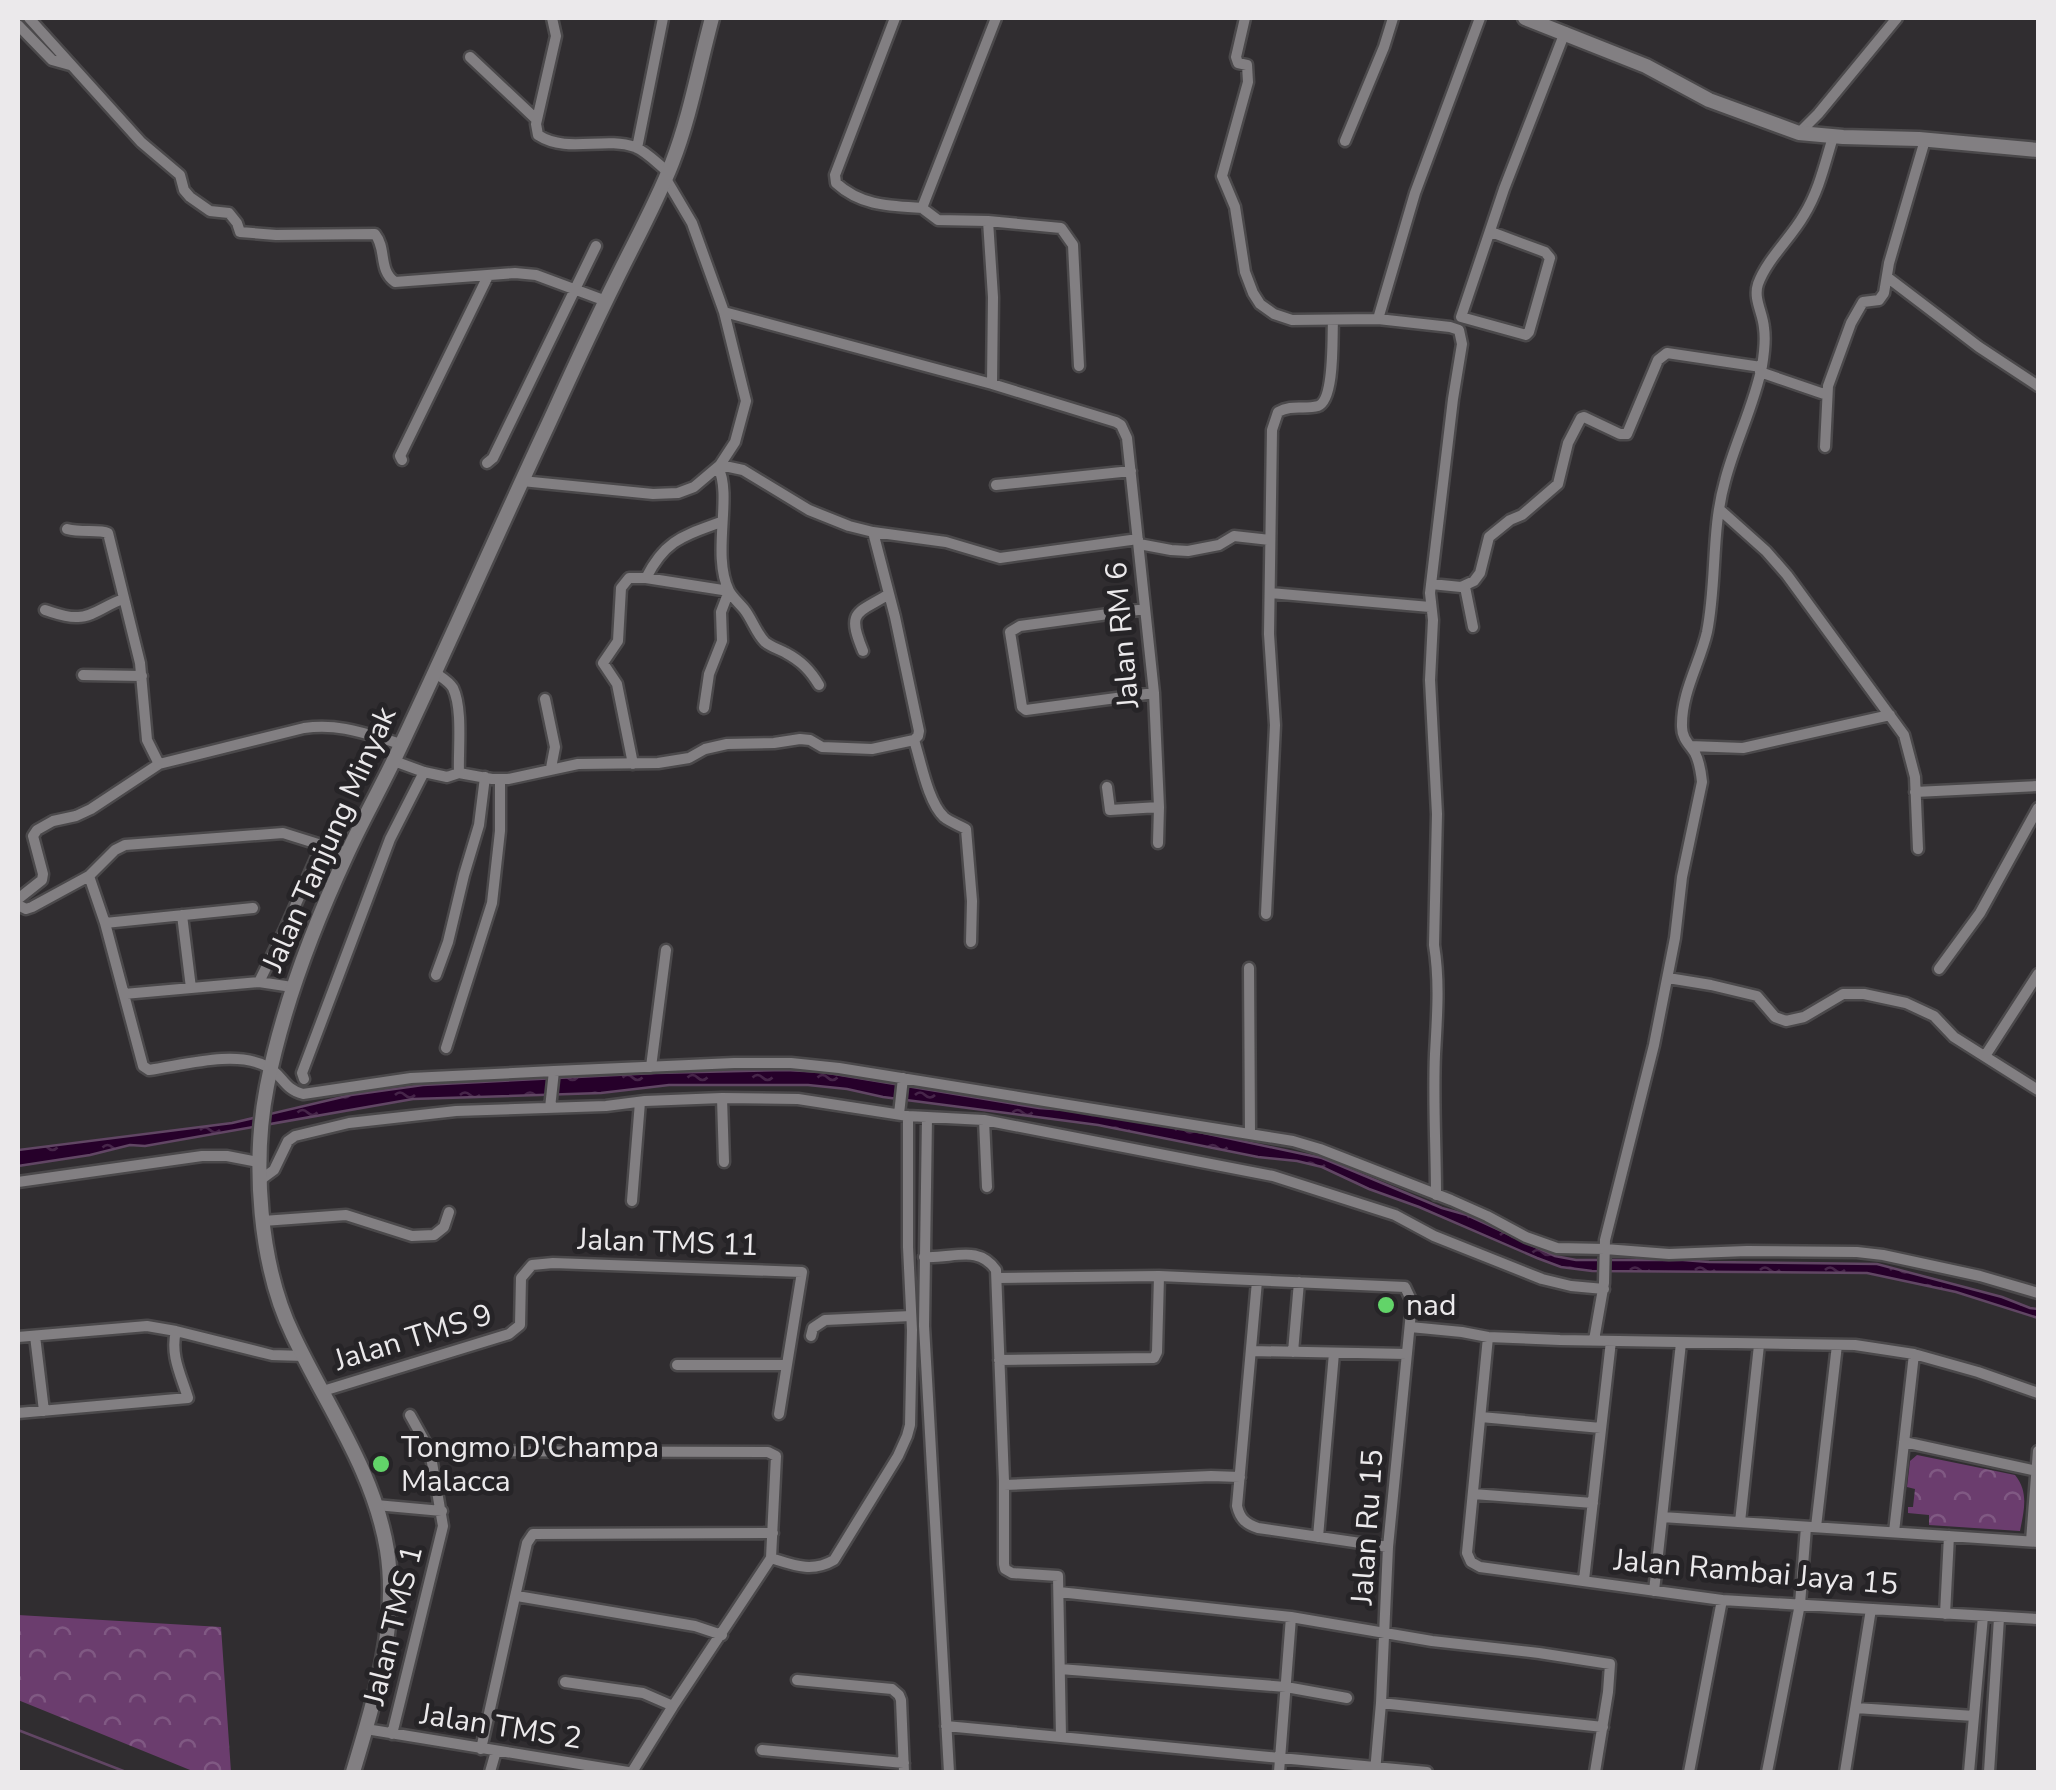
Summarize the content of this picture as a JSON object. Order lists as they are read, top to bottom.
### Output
{
  "streets": {
    "main road": ["Jalan Tanjung Minyak"],
    "street": [
      "Jalan RM 6",
      "Jalan TMS 11",
      "Jalan TMS 9",
      "Jalan Ru 15",
      "Jalan Rambai Jaya 15",
      "Jalan TMS 1",
      "Jalan TMS 2"
    ]
  },
  "crossings": [
    ["Jalan Tanjung Minyak", "Jalan TMS 9"],
    ["Jalan Tanjung Minyak", "Jalan TMS 2"],
    ["Jalan TMS 11", "Jalan TMS 9"],
    ["Jalan TMS 1", "Jalan TMS 2"]
  ],
  "places": ["nad", "Tongmo D'Champa Malacca"]
}
